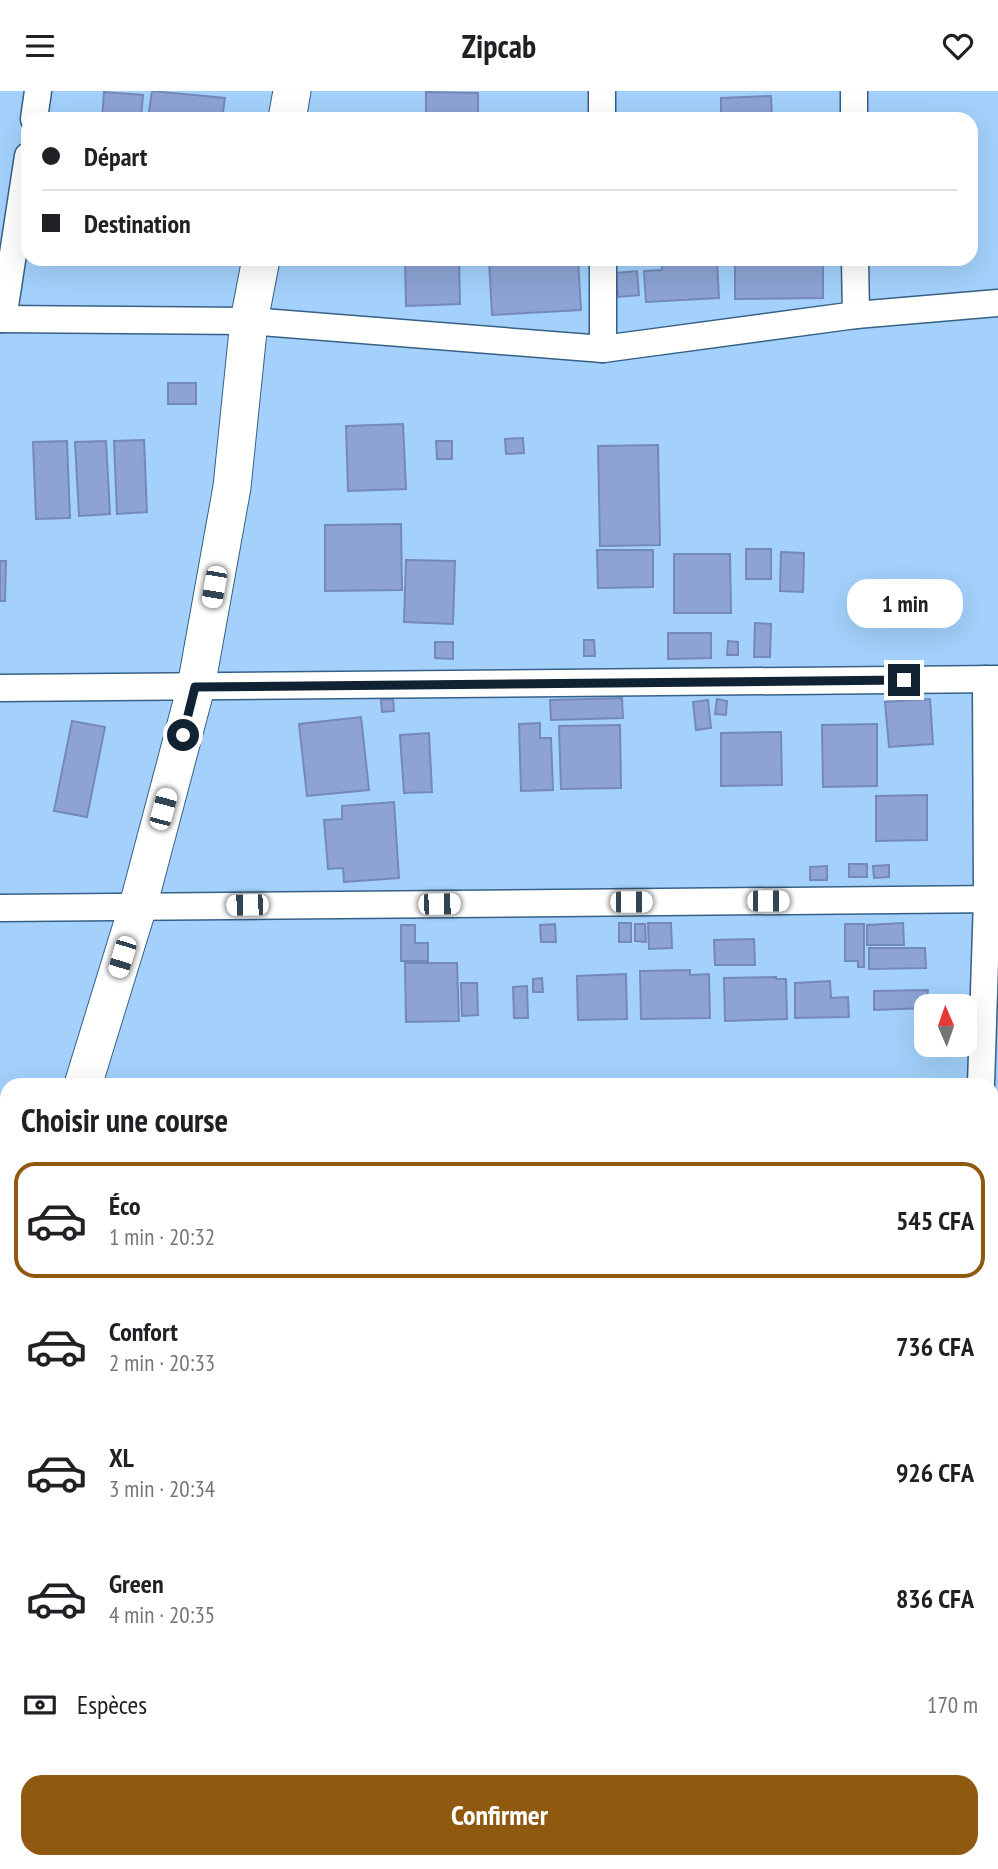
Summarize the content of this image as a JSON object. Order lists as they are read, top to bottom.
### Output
{
  "north": "top",
  "page": {
    "header": "Zipcab",
    "banner": ["Départ", "Destination"],
    "bubble": "1 min",
    "heading": "Choisir une course",
    "list": [
      {
        "name": "Éco",
        "note": "1 min · 20:32",
        "value": "545 CFA"
      },
      {
        "name": "Confort",
        "note": "2 min · 20:33",
        "value": "736 CFA"
      },
      {
        "name": "XL",
        "note": "3 min · 20:34",
        "value": "926 CFA"
      },
      {
        "name": "Green",
        "note": "4 min · 20:35",
        "value": "836 CFA"
      }
    ],
    "pay": ["Espèces", "170 m"],
    "buttons": "Confirmer"
  }
}
